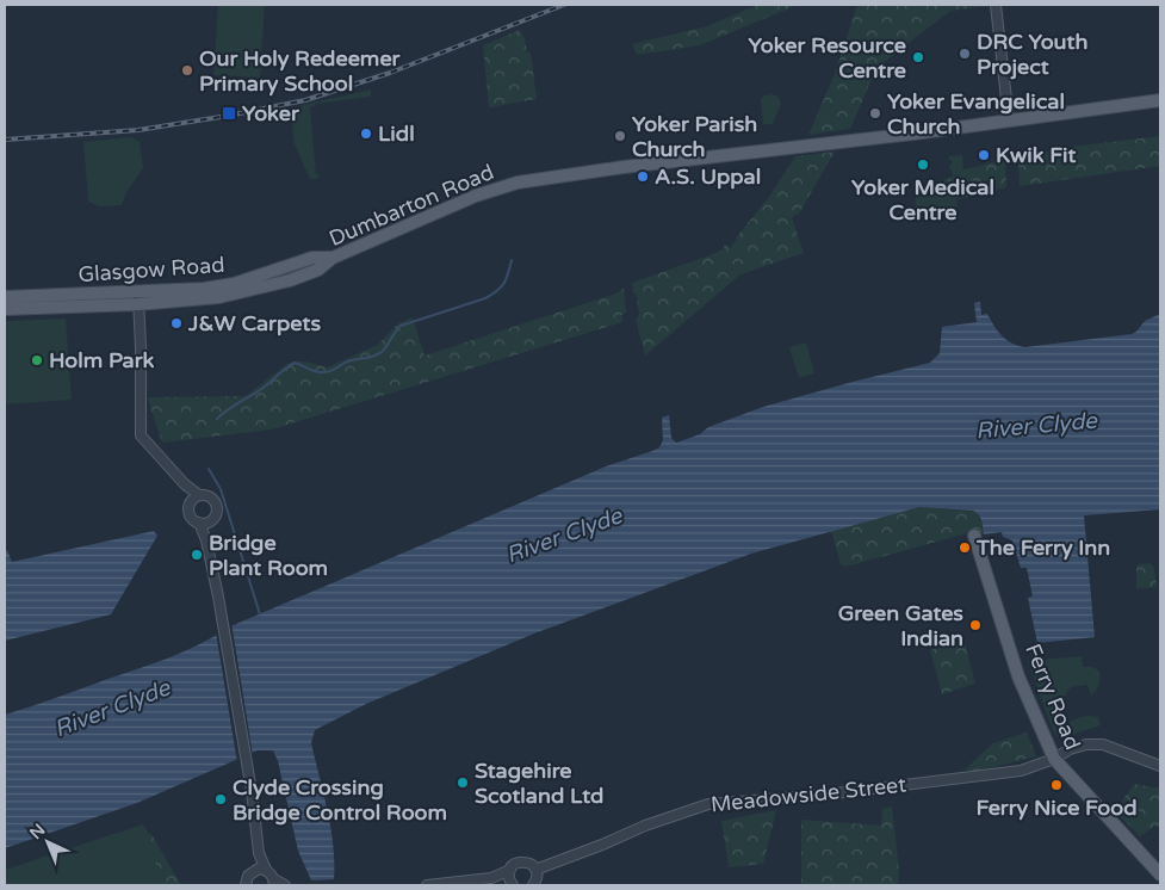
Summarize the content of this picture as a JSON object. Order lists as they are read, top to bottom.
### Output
{
  "streets": {
    "main road": ["Dumbarton Road", "Glasgow Road", "Ferry Road"],
    "street": ["Meadowside Street"]
  },
  "crossings": [
    ["Dumbarton Road", "Glasgow Road"],
    ["Ferry Road", "Meadowside Street"]
  ],
  "water": ["River Clyde"],
  "places": {
    "other": [
      "DRC Youth Project",
      "Yoker Resource Centre",
      "Our Holy Redeemer Primary School",
      "Yoker Evangelical Church",
      "Lidl",
      "Yoker Parish Church",
      "Kwik Fit",
      "Yoker Medical Centre",
      "A.S. Uppal",
      "J&W Carpets",
      "Holm Park",
      "The Ferry Inn",
      "Bridge Plant Room",
      "Green Gates Indian",
      "Stagehire Scotland Ltd",
      "Ferry Nice Food",
      "Clyde Crossing Bridge Control Room"
    ],
    "transit": ["Yoker"]
  },
  "north": "top left"
}
